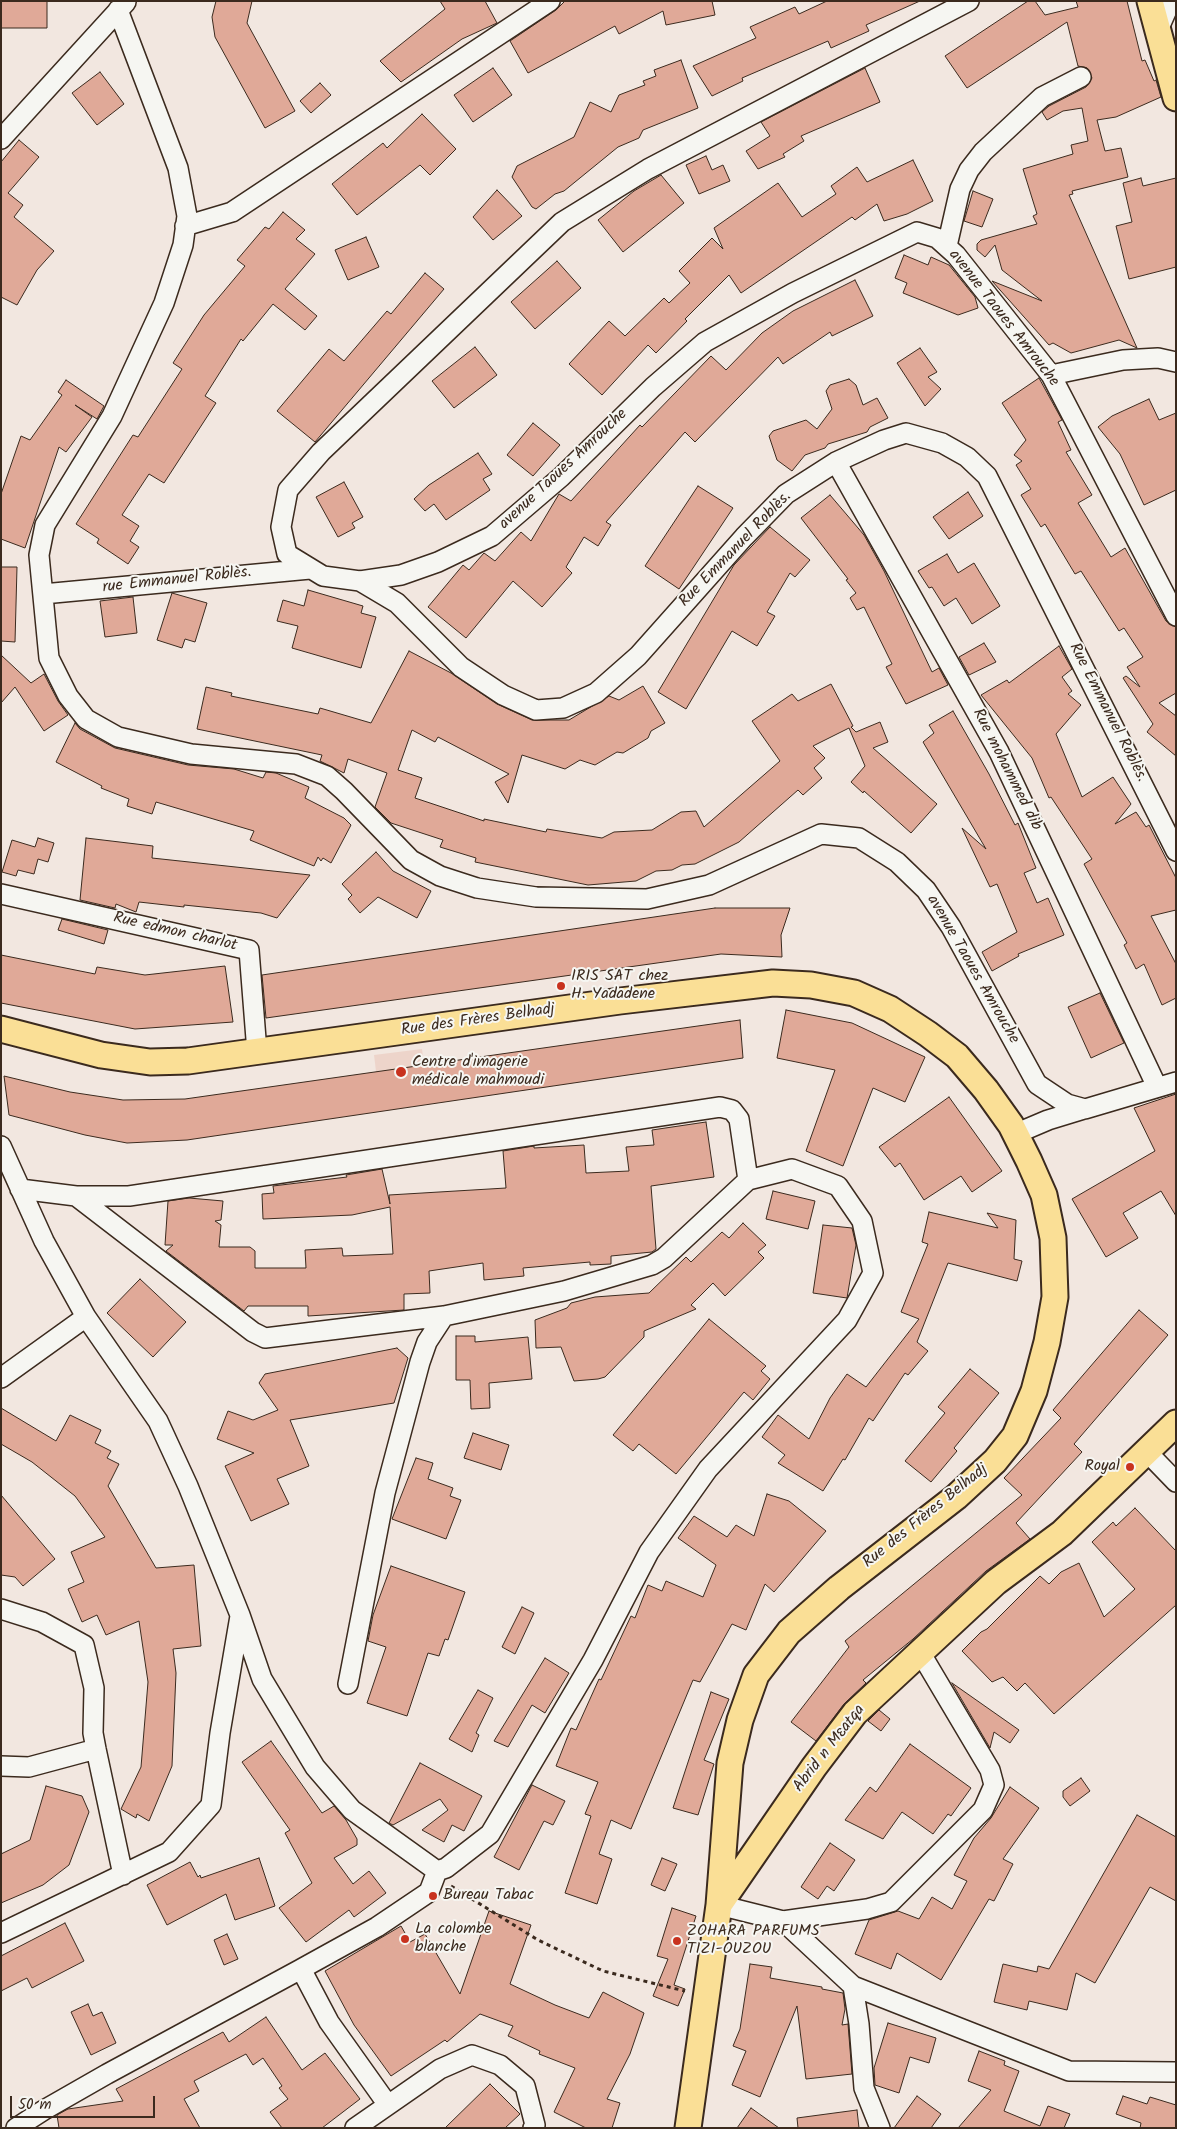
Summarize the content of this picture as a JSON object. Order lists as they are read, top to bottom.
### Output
{
  "streets": {
    "main road": ["Rue des Frères Belhadj", "Abrid n Mɛatqa"],
    "street": [
      "avenue Taoues Amrouche",
      "Rue Emmanuel Roblès.",
      "rue Emmanuel Roblès.",
      "Rue mohammed dib",
      "Rue edmon charlot"
    ]
  },
  "crossings": [
    ["avenue Taoues Amrouche", "Rue Emmanuel Roblès."],
    ["avenue Taoues Amrouche", "rue Emmanuel Roblès."],
    ["Rue Emmanuel Roblès.", "Rue mohammed dib"],
    ["Rue edmon charlot", "Rue des Frères Belhadj"],
    ["Rue des Frères Belhadj", "Abrid n Mɛatqa"]
  ],
  "places": [
    "IRIS SAT chez H. Yadadene",
    "Centre d'imagerie médicale mahmoudi",
    "Royal",
    "Bureau Tabac",
    "La colombe blanche",
    "ZOHARA PARFUMS TIZI-OUZOU"
  ],
  "scale_bar": "50 m"
}
